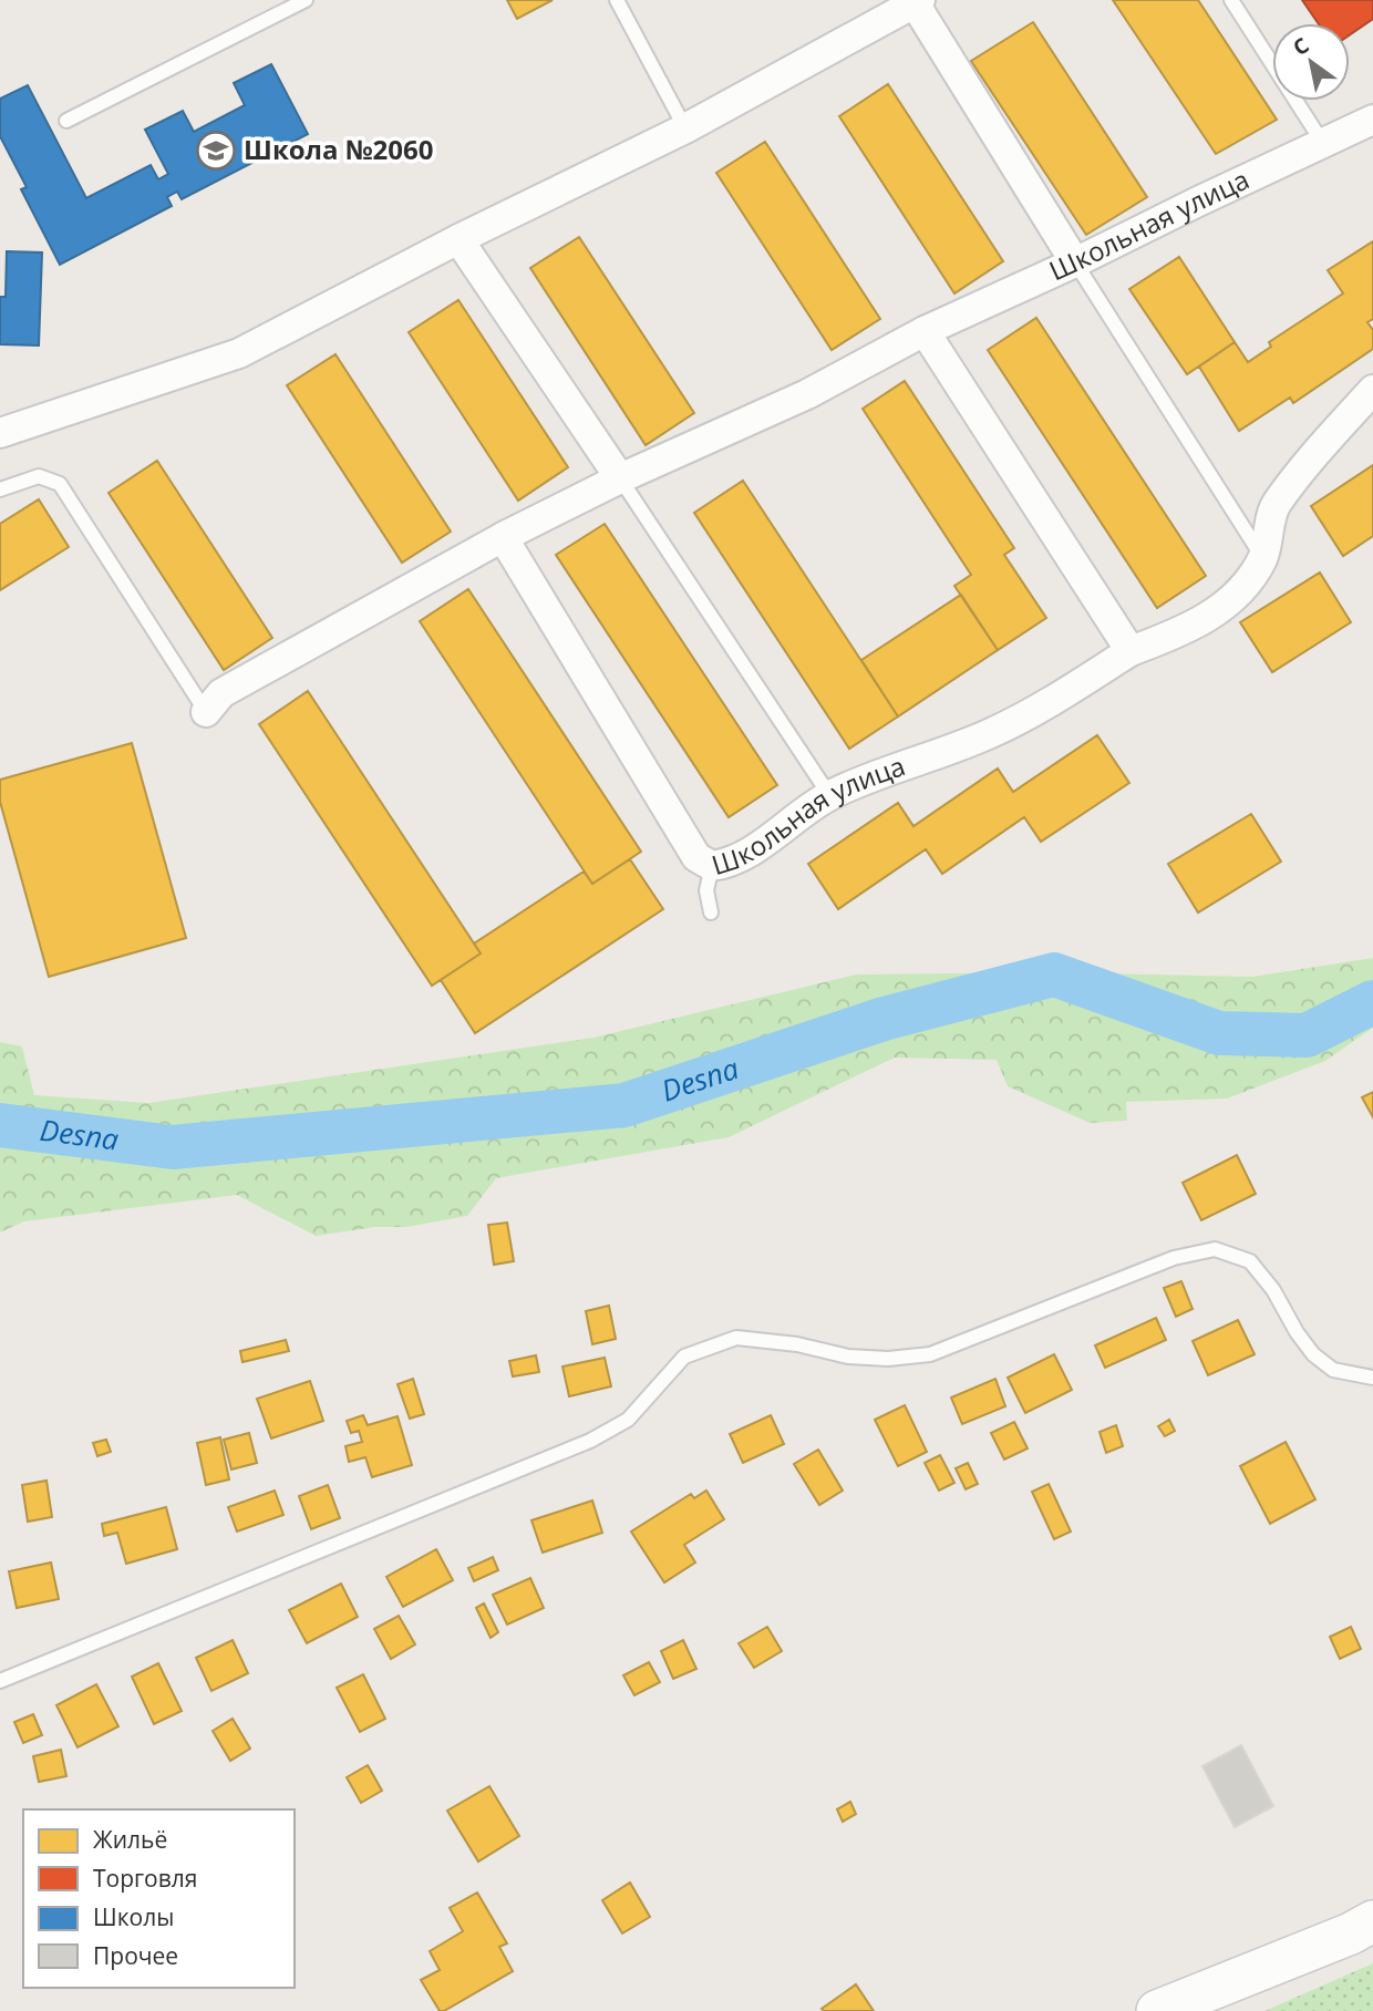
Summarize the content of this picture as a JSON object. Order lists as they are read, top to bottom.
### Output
{
  "streets": {
    "street": ["Школьная улица"]
  },
  "water": ["Desna"],
  "places": {
    "school or university": ["Школа №2060"]
  },
  "legend": [
    "Жильё",
    "Торговля",
    "Школы",
    "Прочее"
  ],
  "north": "top left"
}
